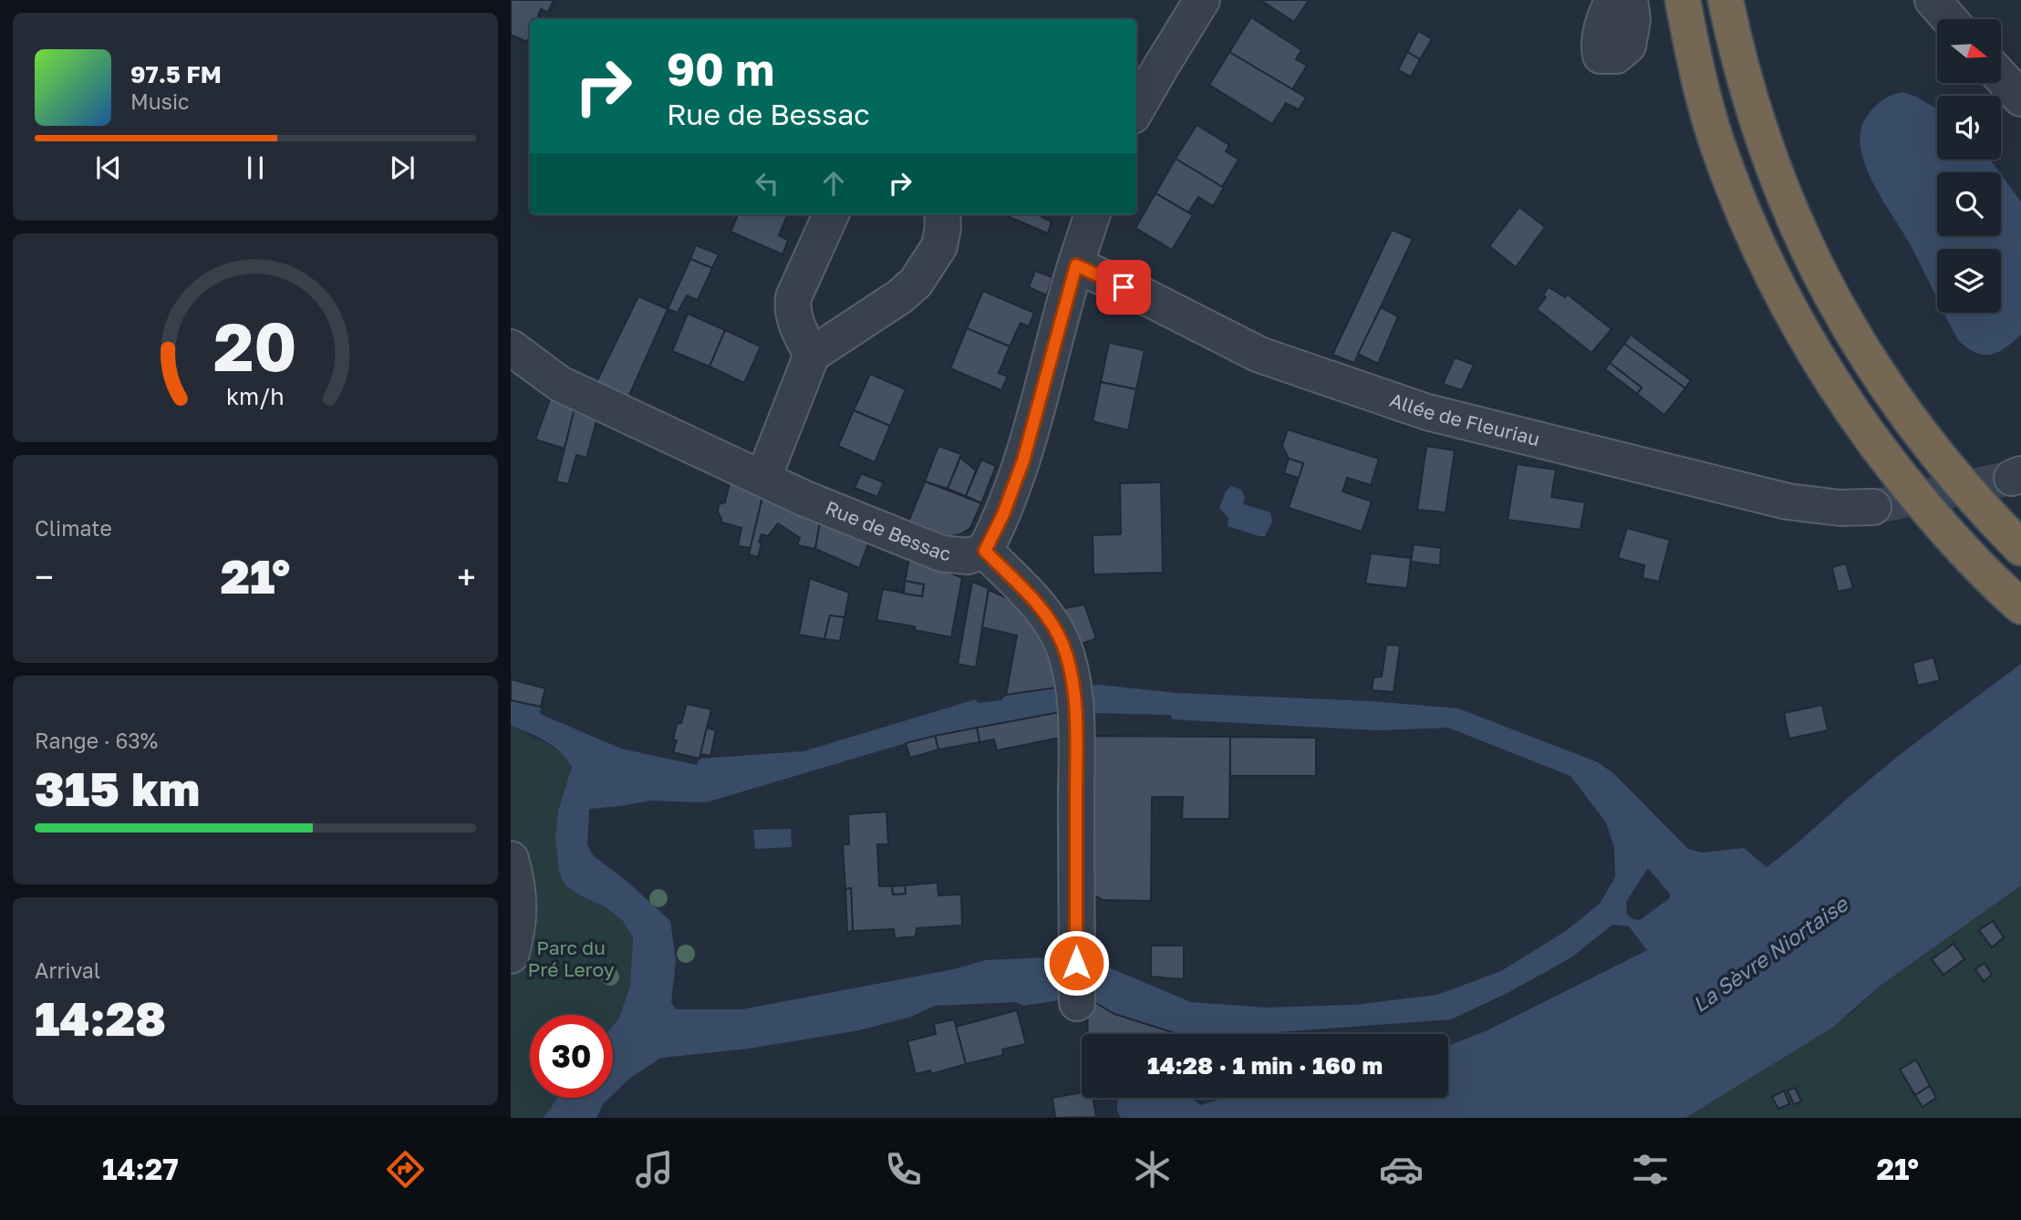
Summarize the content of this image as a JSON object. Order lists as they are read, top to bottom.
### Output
{
  "streets": {
    "street": ["Allée de Fleuriau", "Rue de Bessac"]
  },
  "water": ["La Sèvre Niortaise"],
  "parks": ["Parc du Pré Leroy"],
  "north": "right",
  "page": {
    "turn": ["90 m", "Rue de Bessac"],
    "song": ["97.5 FM", "Music"],
    "tile": [
      "Climate",
      ["Range · 63%", "315 km"],
      ["Arrival", "14:28"]
    ],
    "heat": ["−", "21°", "+"],
    "limit": "30",
    "trip": "14:28 · 1 min · 160 m",
    "tabs": ["14:27", "21°"],
    "gauge": ["20", "km/h"]
  }
}
